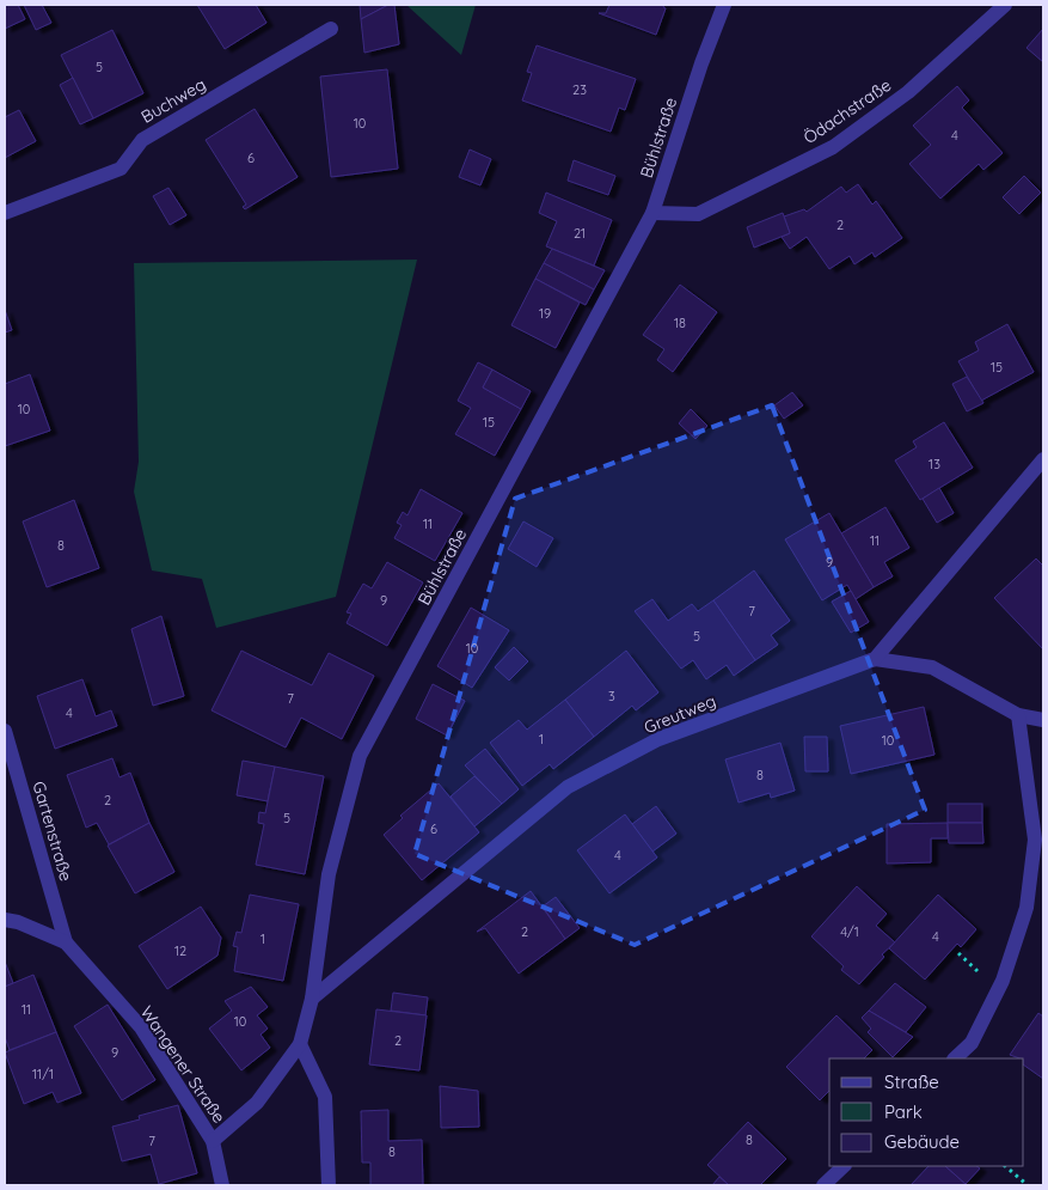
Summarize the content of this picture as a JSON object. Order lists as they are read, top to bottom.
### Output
{
  "streets": {
    "street": [
      "Buchweg",
      "Ödachstraße",
      "Bühlstraße",
      "Greutweg",
      "Gartenstraße",
      "Wangener Straße"
    ]
  },
  "crossings": [
    ["Ödachstraße", "Bühlstraße"],
    ["Bühlstraße", "Greutweg"],
    ["Bühlstraße", "Wangener Straße"],
    ["Gartenstraße", "Wangener Straße"]
  ],
  "house_numbers": [
    "5",
    "23",
    "10",
    "4",
    "6",
    "2",
    "21",
    "19",
    "18",
    "15",
    "10",
    "15",
    "13",
    "11",
    "11",
    "8",
    "9",
    "9",
    "7",
    "5",
    "10",
    "3",
    "7",
    "4",
    "1",
    "10",
    "8",
    "2",
    "5",
    "6",
    "4",
    "2",
    "4/1",
    "4",
    "1",
    "12",
    "11",
    "10",
    "2",
    "9",
    "11/1",
    "8",
    "7",
    "8"
  ],
  "legend": ["Straße", "Park", "Gebäude"]
}
